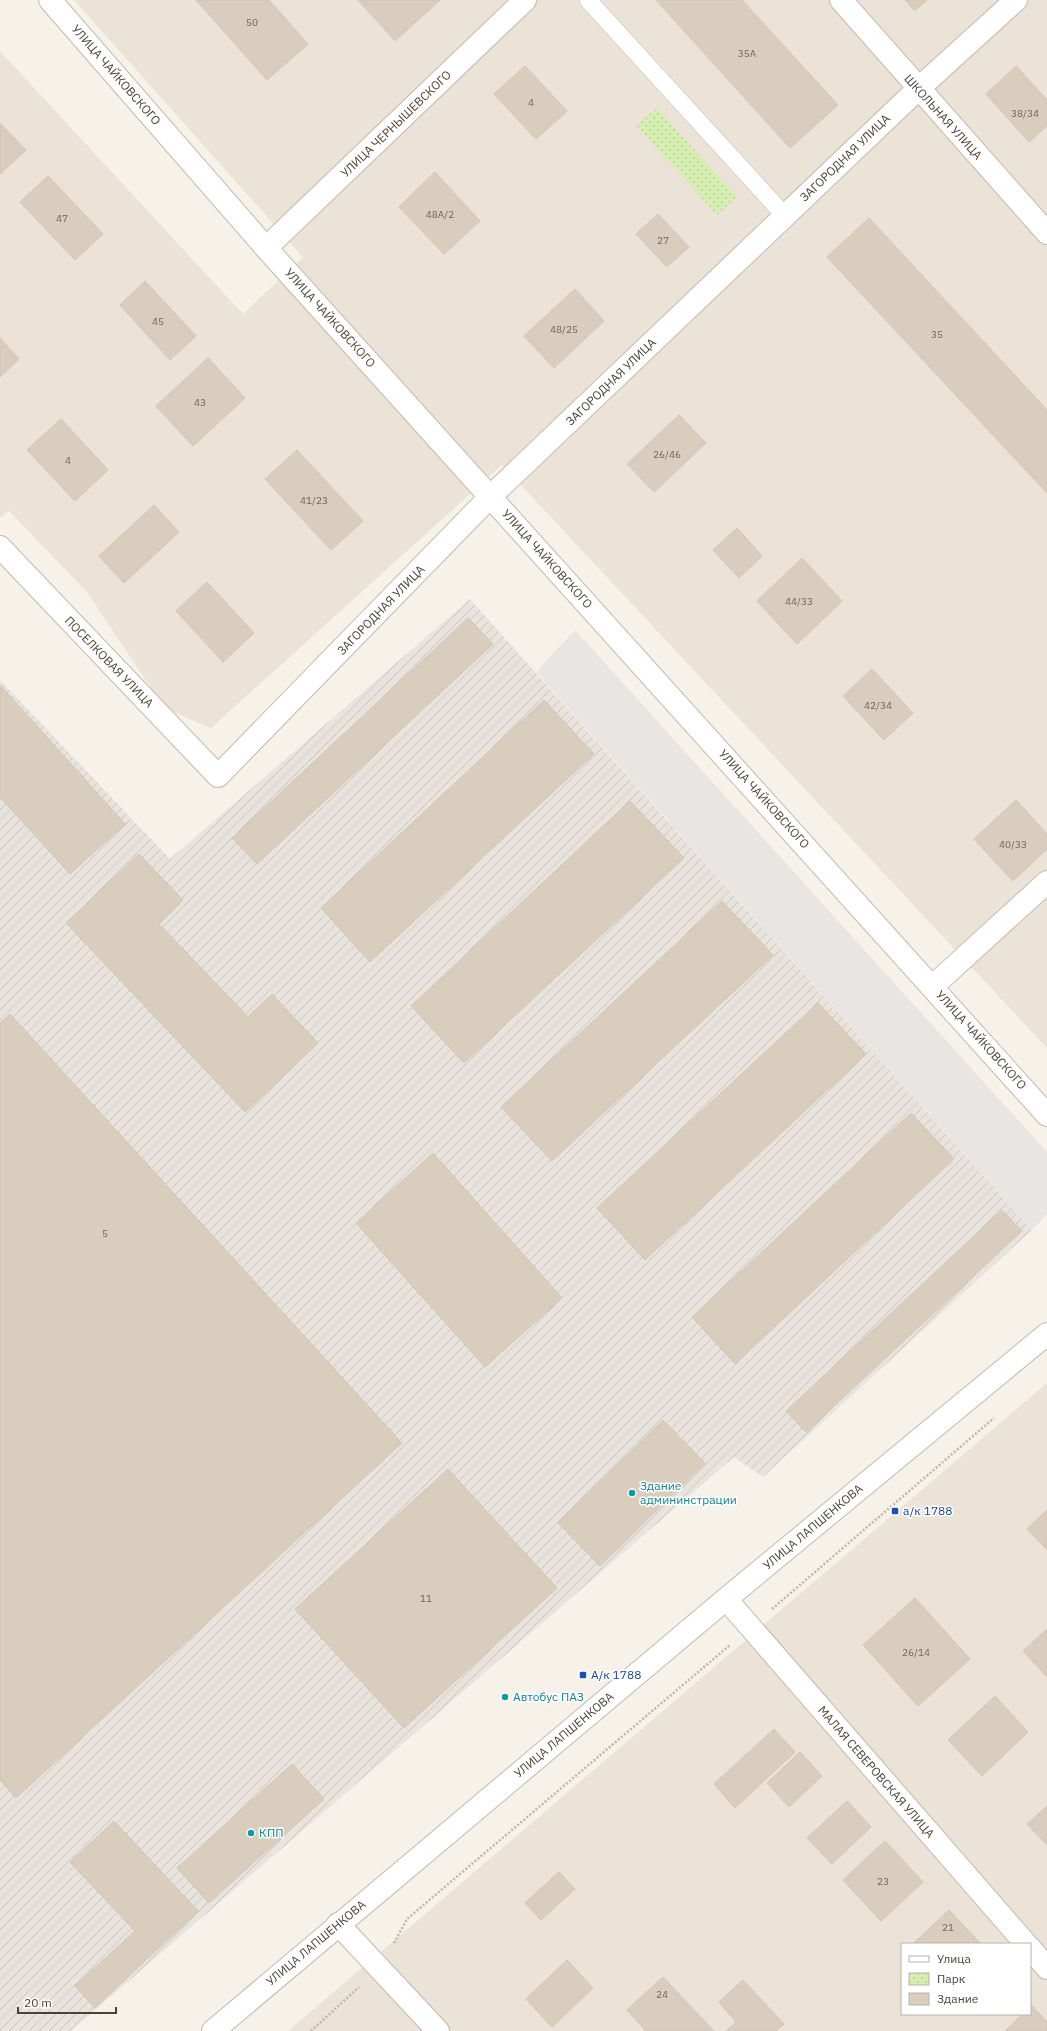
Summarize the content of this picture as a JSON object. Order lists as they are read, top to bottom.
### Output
{
  "streets": {
    "street": [
      "УЛИЦА ЧАЙКОВСКОГО",
      "ШКОЛЬНАЯ УЛИЦА",
      "УЛИЦА ЧЕРНЫШЕВСКОГО",
      "ЗАГОРОДНАЯ УЛИЦА",
      "ПОСЕЛКОВАЯ УЛИЦА",
      "УЛИЦА ЛАПШЕНКОВА",
      "МАЛАЯ СЕВЕРОВСКАЯ УЛИЦА"
    ]
  },
  "crossings": [
    ["УЛИЦА ЧАЙКОВСКОГО", "УЛИЦА ЧЕРНЫШЕВСКОГО"],
    ["УЛИЦА ЧАЙКОВСКОГО", "ЗАГОРОДНАЯ УЛИЦА"],
    ["ШКОЛЬНАЯ УЛИЦА", "ЗАГОРОДНАЯ УЛИЦА"],
    ["ЗАГОРОДНАЯ УЛИЦА", "ПОСЕЛКОВАЯ УЛИЦА"],
    ["УЛИЦА ЛАПШЕНКОВА", "МАЛАЯ СЕВЕРОВСКАЯ УЛИЦА"]
  ],
  "places": {
    "other": ["Здание админинстрации", "Автобус ПАЗ", "КПП"],
    "transit": ["a/к 1788", "А/к 1788"]
  },
  "house_numbers": [
    "50",
    "35А",
    "4",
    "38/34",
    "48А/2",
    "47",
    "27",
    "45",
    "48/25",
    "35",
    "43",
    "26/46",
    "4",
    "41/23",
    "44/33",
    "42/34",
    "40/33",
    "5",
    "11",
    "26/14",
    "23",
    "21",
    "24"
  ],
  "legend": ["Улица", "Парк", "Здание"],
  "scale_bar": "20 m"
}
